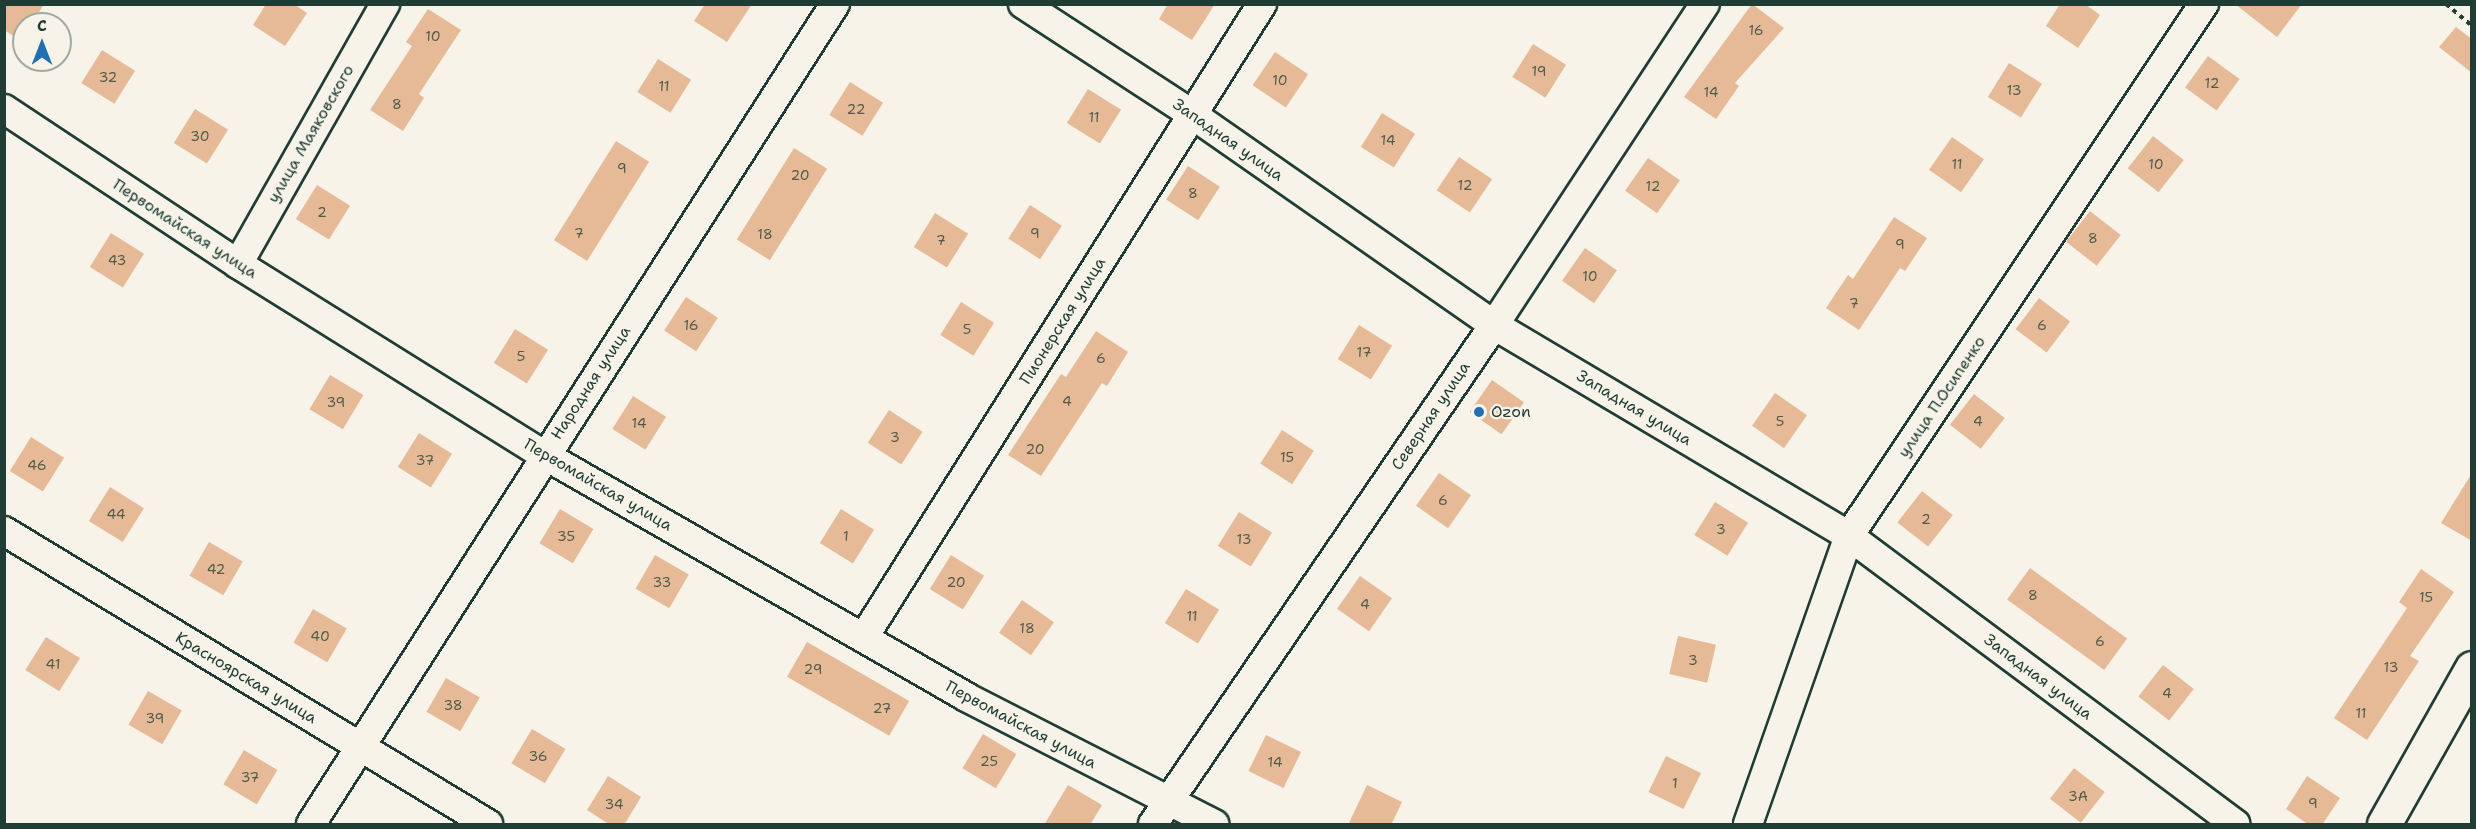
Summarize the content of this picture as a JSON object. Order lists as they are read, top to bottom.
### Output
{
  "streets": {
    "street": [
      "улица Маяковского",
      "Западная улица",
      "Первомайская улица",
      "Пионерская улица",
      "Народная улица",
      "улица П.Осипенко",
      "Северная улица",
      "Красноярская улица"
    ]
  },
  "crossings": [
    ["улица Маяковского", "Первомайская улица"],
    ["Западная улица", "Пионерская улица"],
    ["Западная улица", "улица П.Осипенко"],
    ["Западная улица", "Северная улица"],
    ["Первомайская улица", "Пионерская улица"],
    ["Первомайская улица", "Народная улица"],
    ["Первомайская улица", "Северная улица"],
    ["Народная улица", "Красноярская улица"]
  ],
  "places": ["Ozon"],
  "house_numbers": [
    "16",
    "10",
    "19",
    "32",
    "10",
    "12",
    "11",
    "13",
    "14",
    "8",
    "22",
    "11",
    "30",
    "14",
    "11",
    "10",
    "9",
    "20",
    "12",
    "12",
    "8",
    "2",
    "7",
    "9",
    "18",
    "8",
    "7",
    "9",
    "43",
    "10",
    "7",
    "16",
    "6",
    "5",
    "17",
    "5",
    "6",
    "4",
    "39",
    "5",
    "4",
    "14",
    "3",
    "20",
    "15",
    "37",
    "46",
    "6",
    "44",
    "2",
    "3",
    "35",
    "1",
    "13",
    "42",
    "33",
    "20",
    "8",
    "15",
    "4",
    "11",
    "18",
    "40",
    "6",
    "3",
    "41",
    "13",
    "29",
    "4",
    "38",
    "27",
    "11",
    "39",
    "36",
    "25",
    "14",
    "37",
    "1",
    "3А",
    "9",
    "34"
  ],
  "north": "top"
}
